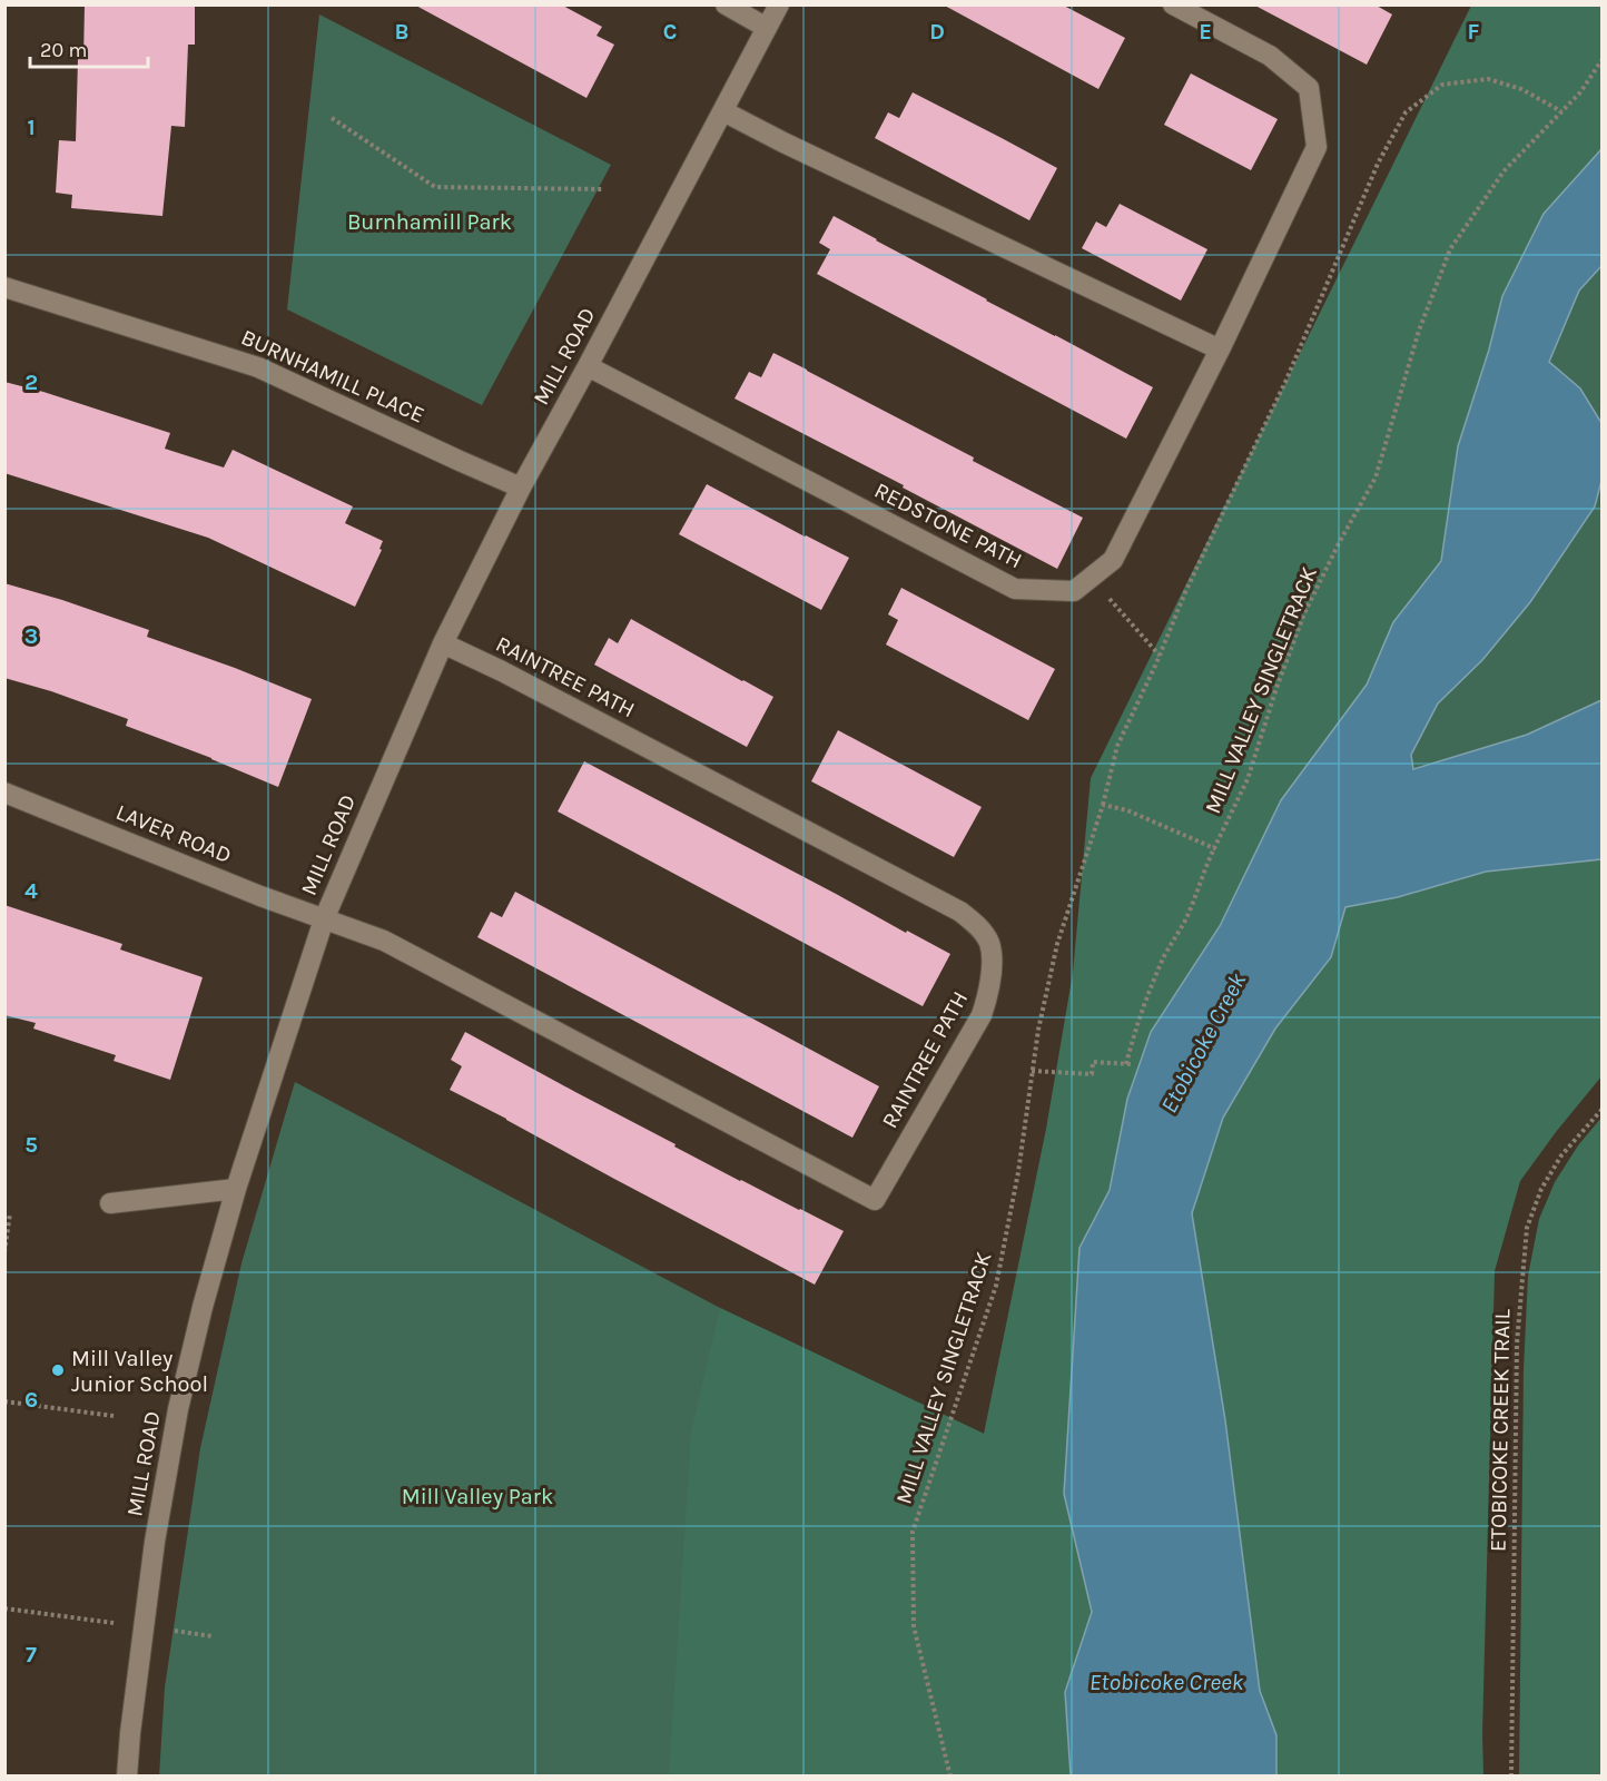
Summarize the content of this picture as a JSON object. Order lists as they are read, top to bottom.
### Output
{
  "streets": {
    "street": [
      "MILL ROAD",
      "BURNHAMILL PLACE",
      "REDSTONE PATH",
      "RAINTREE PATH",
      "LAVER ROAD"
    ],
    "path": ["MILL VALLEY SINGLETRACK", "ETOBICOKE CREEK TRAIL"]
  },
  "crossings": [
    ["MILL ROAD", "BURNHAMILL PLACE"],
    ["MILL ROAD", "REDSTONE PATH"],
    ["MILL ROAD", "RAINTREE PATH"],
    ["MILL ROAD", "LAVER ROAD"],
    ["RAINTREE PATH", "LAVER ROAD"]
  ],
  "water": ["Etobicoke Creek"],
  "parks": ["Burnhamill Park", "Mill Valley Park"],
  "places": ["Mill Valley Junior School"],
  "scale_bar": "20 m",
  "grid": {
    "columns": [
      "B",
      "C",
      "D",
      "E",
      "F"
    ],
    "rows": [
      "1",
      "2",
      "3",
      "4",
      "5",
      "6",
      "7"
    ]
  }
}
